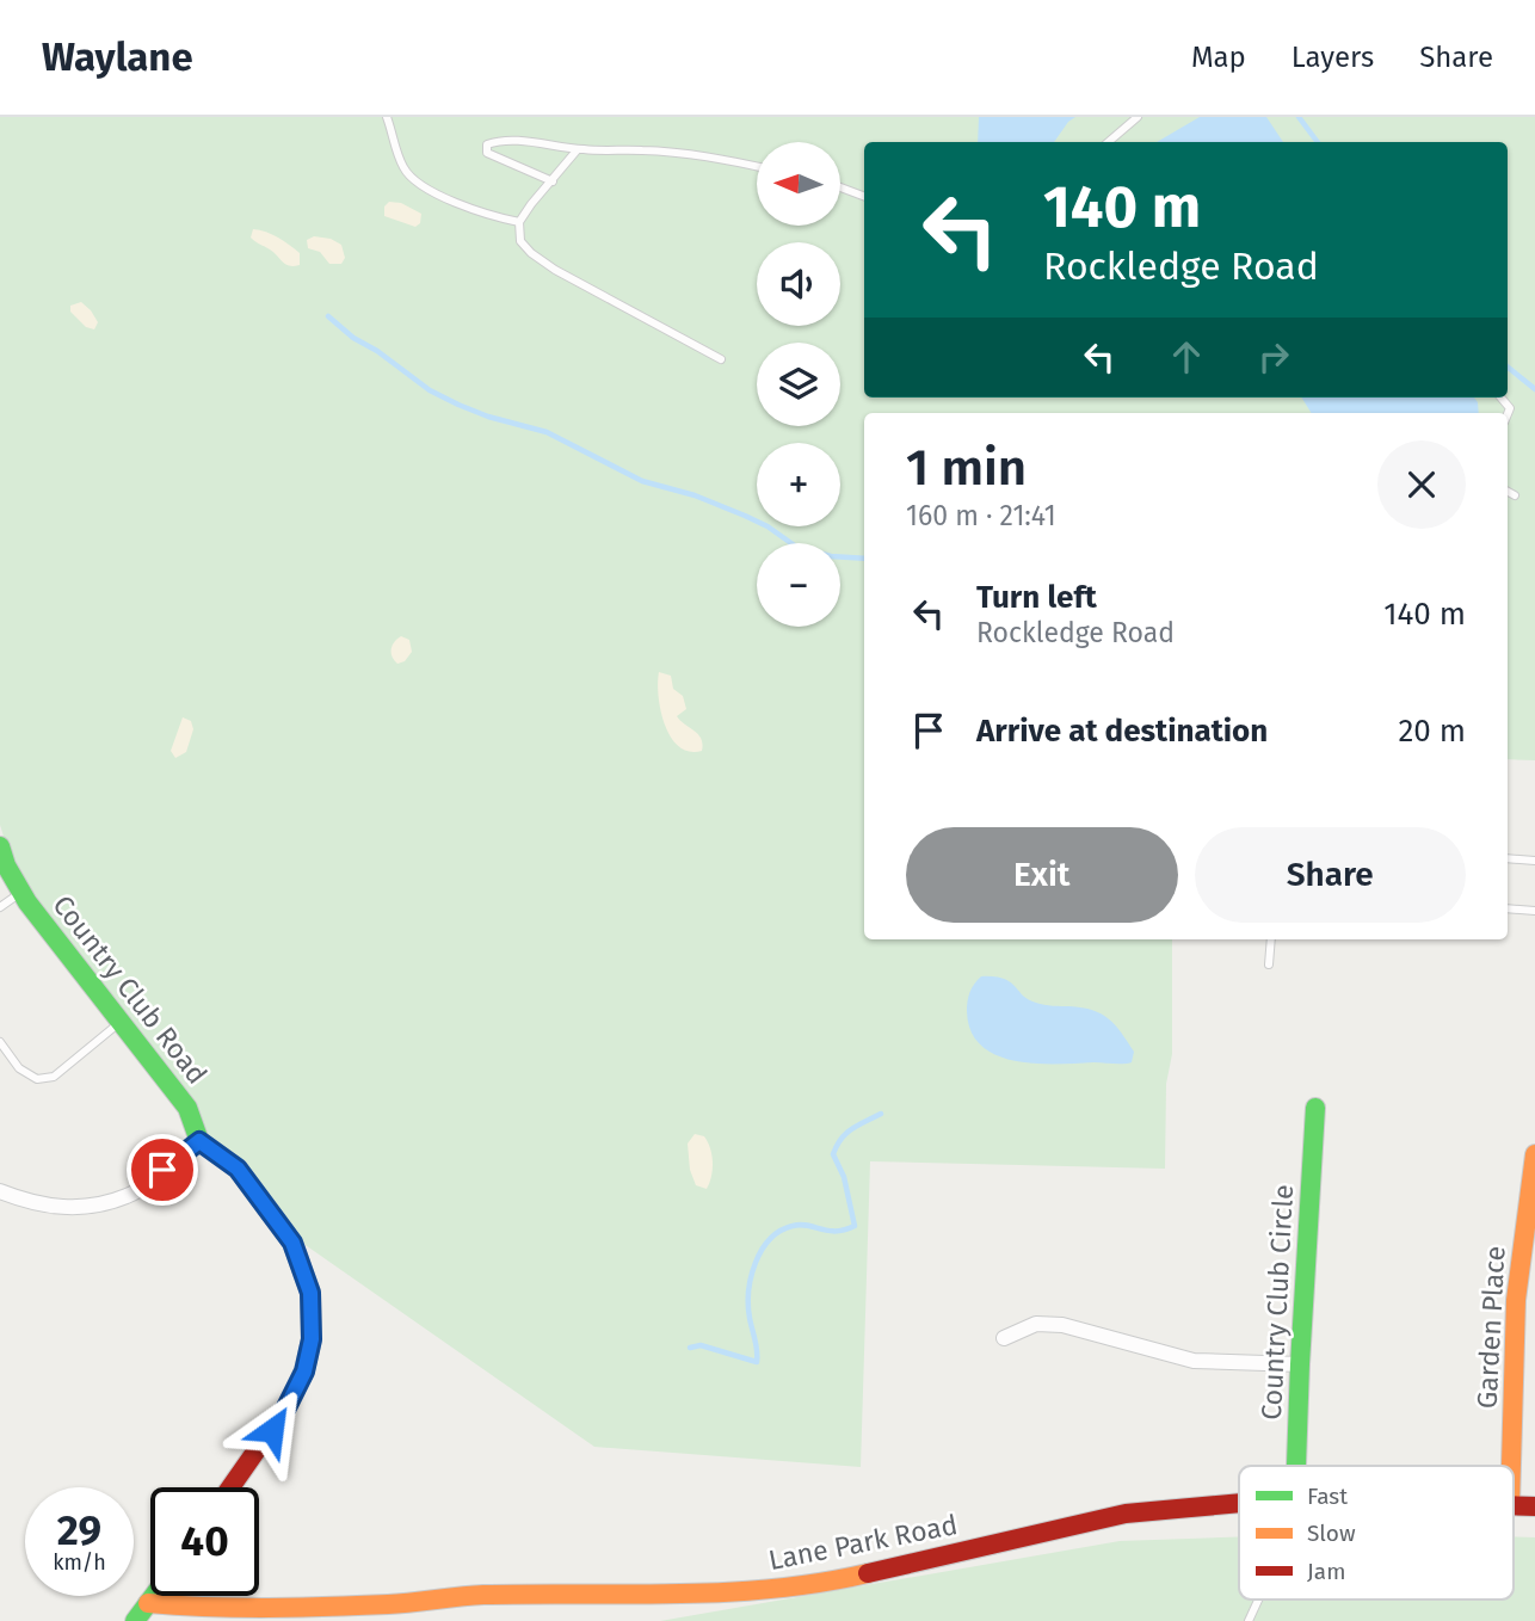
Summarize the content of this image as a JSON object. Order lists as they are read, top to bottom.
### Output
{
  "streets": {
    "street": [
      "Country Club Road",
      "Country Club Circle",
      "Garden Place",
      "Lane Park Road"
    ]
  },
  "legend": ["Fast", "Slow", "Jam"],
  "north": "left",
  "page": {
    "header": "Waylane",
    "nav": ["Map", "Layers", "Share"],
    "map_buttons": ["+", "−"],
    "turn": ["140 m", "Rockledge Road"],
    "heading": ["1 min", "160 m · 21:41"],
    "list": [
      {
        "name": "Turn left",
        "note": "Rockledge Road",
        "value": "140 m"
      },
      {
        "name": "Arrive at destination",
        "value": "20 m"
      }
    ],
    "buttons": ["Exit", "Share"],
    "speed": "29 km/h",
    "limit": "40"
  }
}
